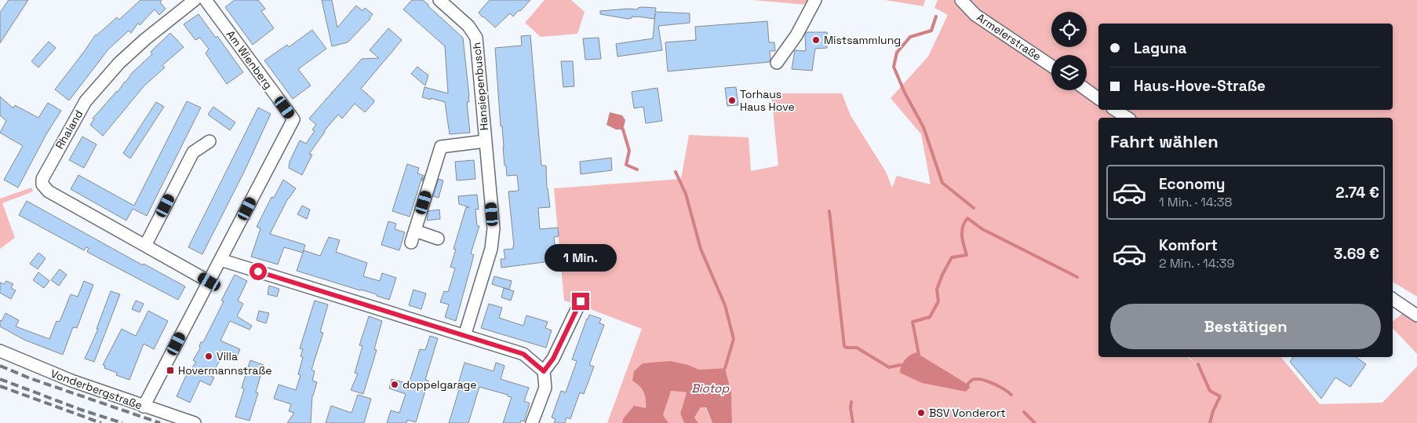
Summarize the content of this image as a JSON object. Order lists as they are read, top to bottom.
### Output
{
  "streets": {
    "street": [
      "Armelerstraße",
      "Am Wienberg",
      "Hansiepenbusch",
      "Rhaland",
      "Vonderbergstraße"
    ]
  },
  "water": ["Biotop"],
  "places": {
    "other": [
      "Mistsammlung",
      "Torhaus Haus Hove",
      "Villa",
      "doppelgarage",
      "BSV Vonderort"
    ],
    "transit": ["Hovermannstraße"]
  },
  "page": {
    "banner": ["Laguna", "Haus-Hove-Straße"],
    "heading": "Fahrt wählen",
    "list": [
      {
        "name": "Economy",
        "note": "1 Min. · 14:38",
        "value": "2.74 €"
      },
      {
        "name": "Komfort",
        "note": "2 Min. · 14:39",
        "value": "3.69 €"
      }
    ],
    "bubble": "1 Min.",
    "buttons": "Bestätigen"
  }
}
